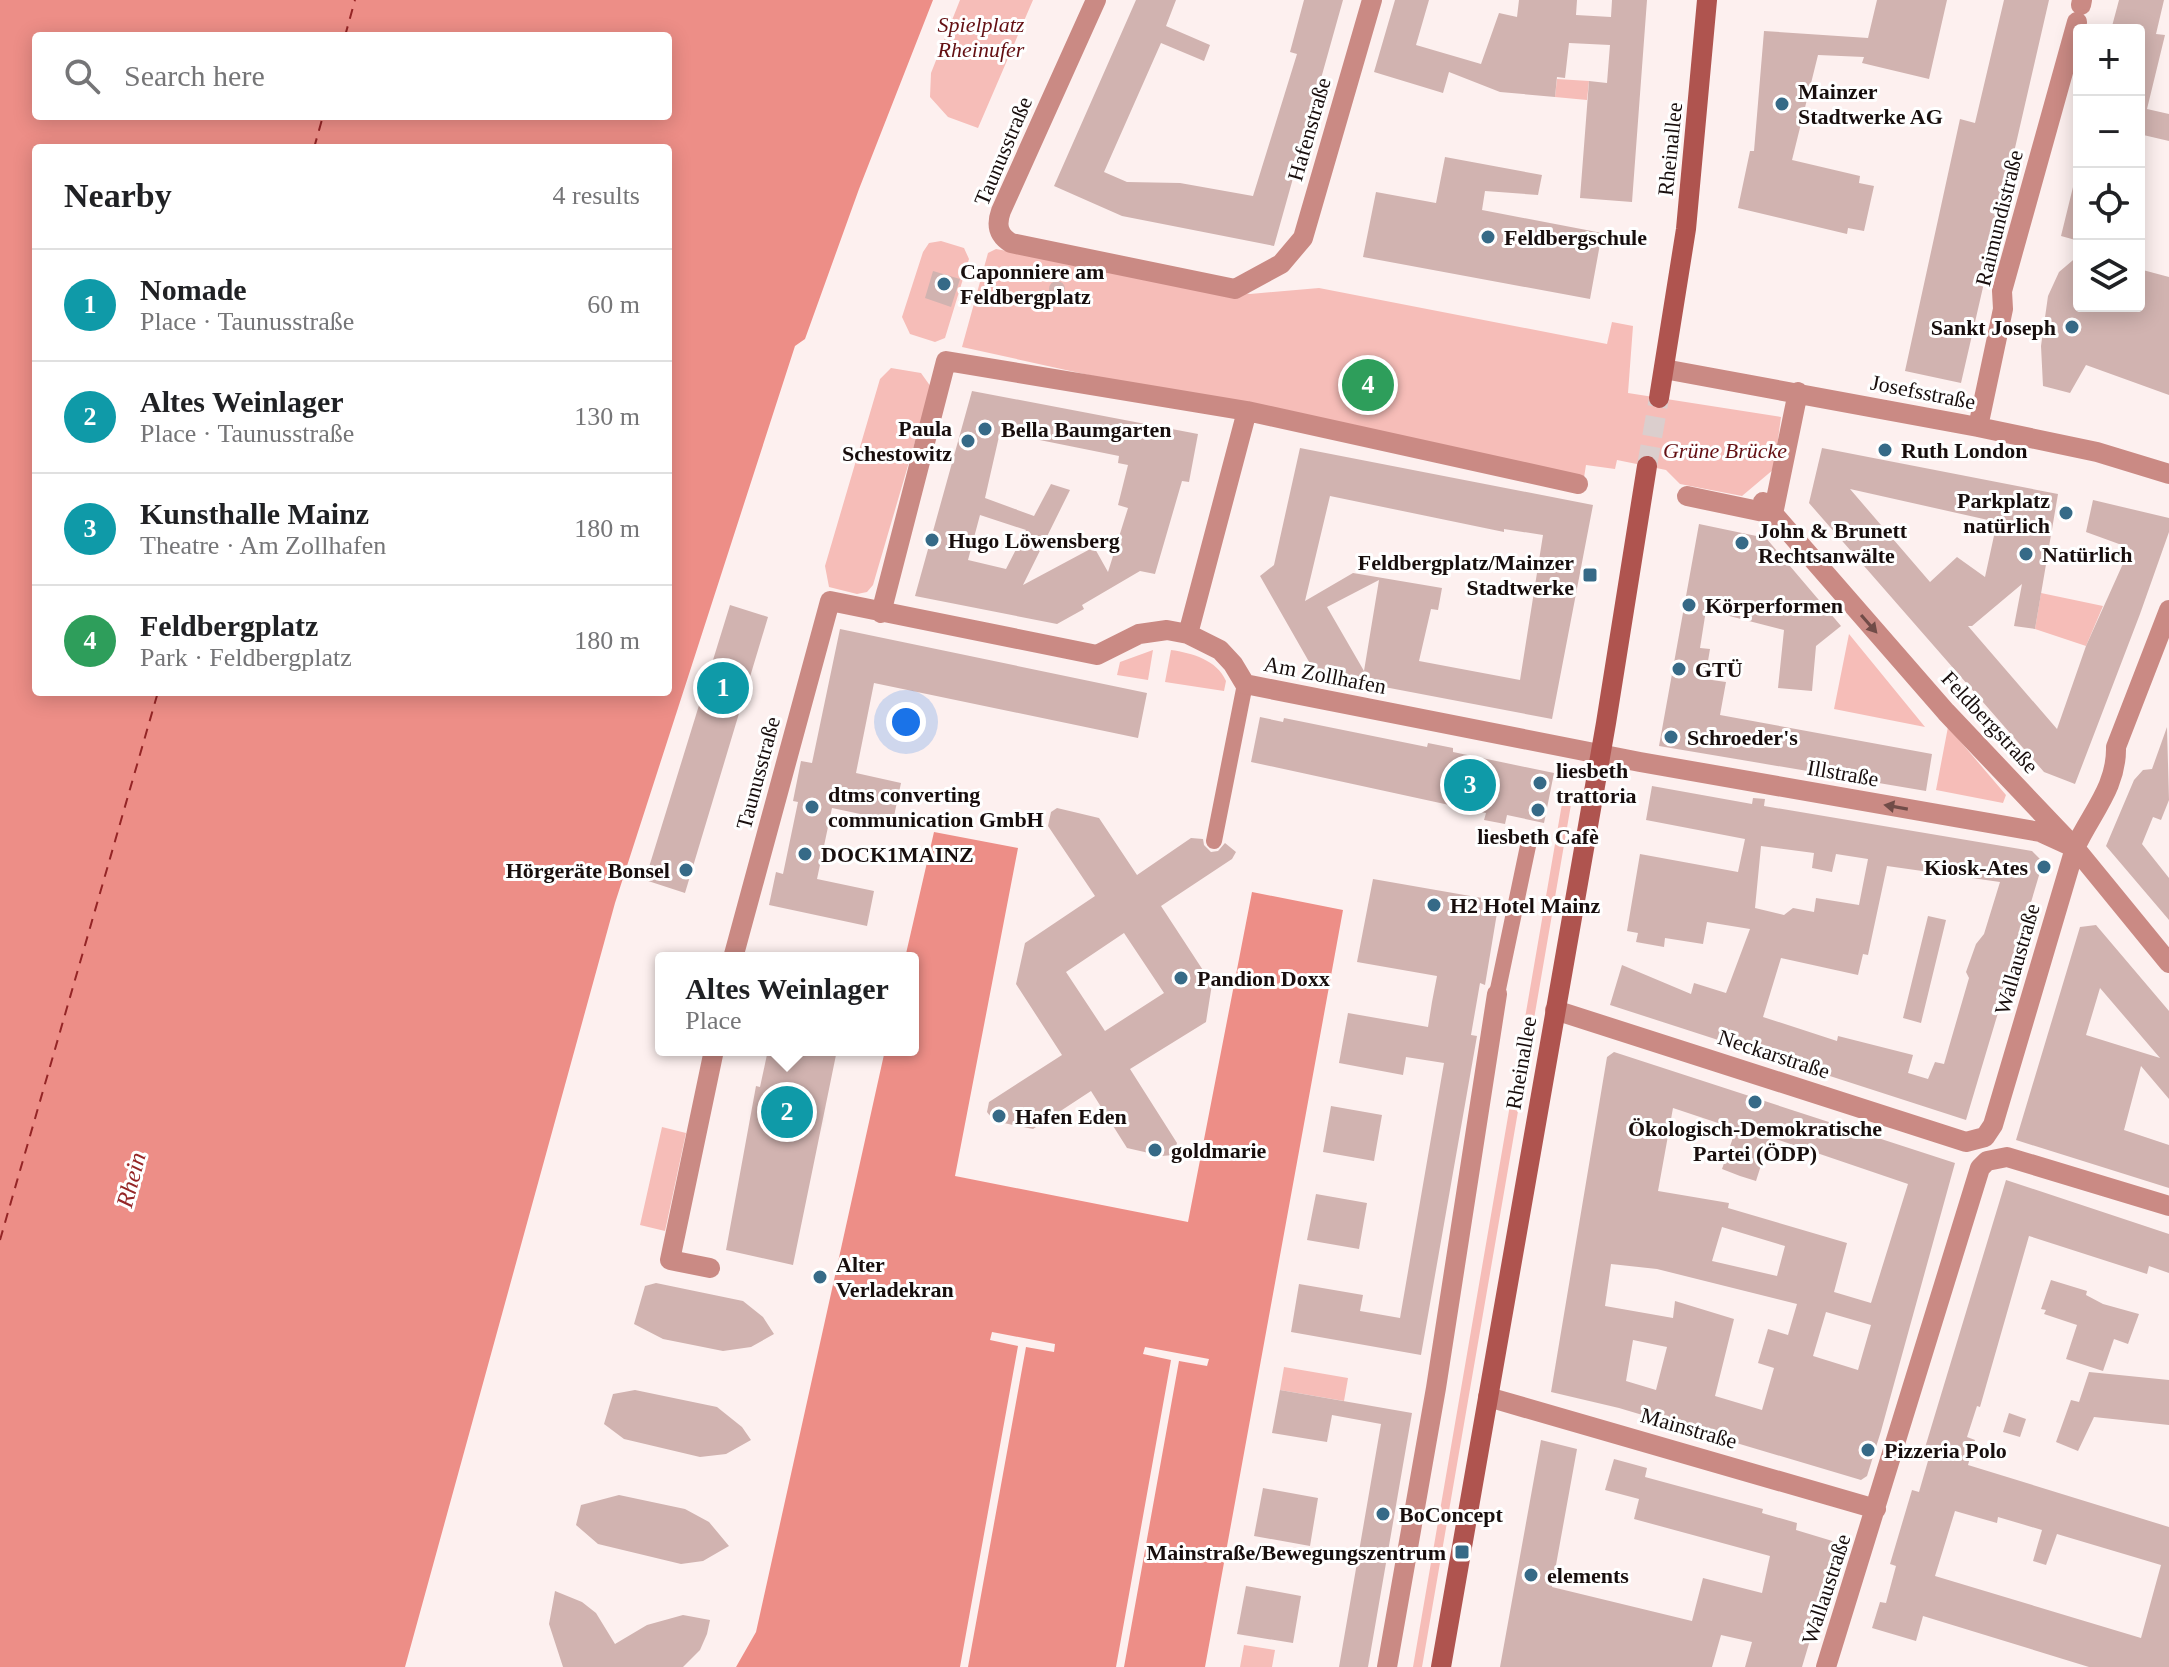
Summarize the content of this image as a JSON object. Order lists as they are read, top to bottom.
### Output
{
  "streets": {
    "main road": ["Rheinallee"],
    "street": [
      "Hafenstraße",
      "Taunusstraße",
      "Raimundistraße",
      "Josefsstraße",
      "Am Zollhafen",
      "Feldbergstraße",
      "Illstraße",
      "Wallaustraße",
      "Neckarstraße",
      "Mainstraße"
    ]
  },
  "crossings": [
    ["Hafenstraße", "Taunusstraße"],
    ["Rheinallee", "Josefsstraße"],
    ["Rheinallee", "Am Zollhafen"],
    ["Rheinallee", "Illstraße"],
    ["Rheinallee", "Neckarstraße"],
    ["Rheinallee", "Mainstraße"],
    ["Taunusstraße", "Am Zollhafen"],
    ["Raimundistraße", "Josefsstraße"],
    ["Am Zollhafen", "Illstraße"],
    ["Feldbergstraße", "Illstraße"],
    ["Feldbergstraße", "Wallaustraße"],
    ["Illstraße", "Wallaustraße"],
    ["Wallaustraße", "Neckarstraße"],
    ["Wallaustraße", "Mainstraße"]
  ],
  "one_way": ["Feldbergstraße", "Illstraße"],
  "water": ["Rhein"],
  "parks": ["Spielplatz Rheinufer", "Grüne Brücke"],
  "places": {
    "other": [
      "Mainzer Stadtwerke AG",
      "Feldbergschule",
      "Caponniere am Feldbergplatz",
      "Sankt Joseph",
      "Bella Baumgarten",
      "Paula Schestowitz",
      "Ruth London",
      "Parkplatz natürlich",
      "Hugo Löwensberg",
      "John & Brunett Rechtsanwälte",
      "Natürlich",
      "Körperformen",
      "GTÜ",
      "Schroeder's",
      "liesbeth trattoria",
      "dtms converting communication GmbH",
      "liesbeth Cafè",
      "DOCK1MAINZ",
      "Kiosk-Ates",
      "Hörgeräte Bonsel",
      "H2 Hotel Mainz",
      "Pandion Doxx",
      "Ökologisch-Demokratische Partei (ÖDP)",
      "Hafen Eden",
      "goldmarie",
      "Alter Verladekran",
      "Pizzeria Polo",
      "BoConcept",
      "elements"
    ],
    "transit": ["Feldbergplatz/Mainzer Stadtwerke", "Mainstraße/Bewegungszentrum"]
  },
  "page": {
    "map_buttons": ["+", "−"],
    "search": "Search here",
    "heading": ["Nearby", "4 results"],
    "list": [
      {
        "mark": "1",
        "name": "Nomade",
        "note": "Place · Taunusstraße",
        "value": "60 m"
      },
      {
        "mark": "2",
        "name": "Altes Weinlager",
        "note": "Place · Taunusstraße",
        "value": "130 m"
      },
      {
        "mark": "3",
        "name": "Kunsthalle Mainz",
        "note": "Theatre · Am Zollhafen",
        "value": "180 m"
      },
      {
        "mark": "4",
        "name": "Feldbergplatz",
        "note": "Park · Feldbergplatz",
        "value": "180 m"
      }
    ],
    "pins": [
      "4",
      "1",
      "3",
      "2"
    ],
    "popup": ["Altes Weinlager", "Place"]
  }
}
